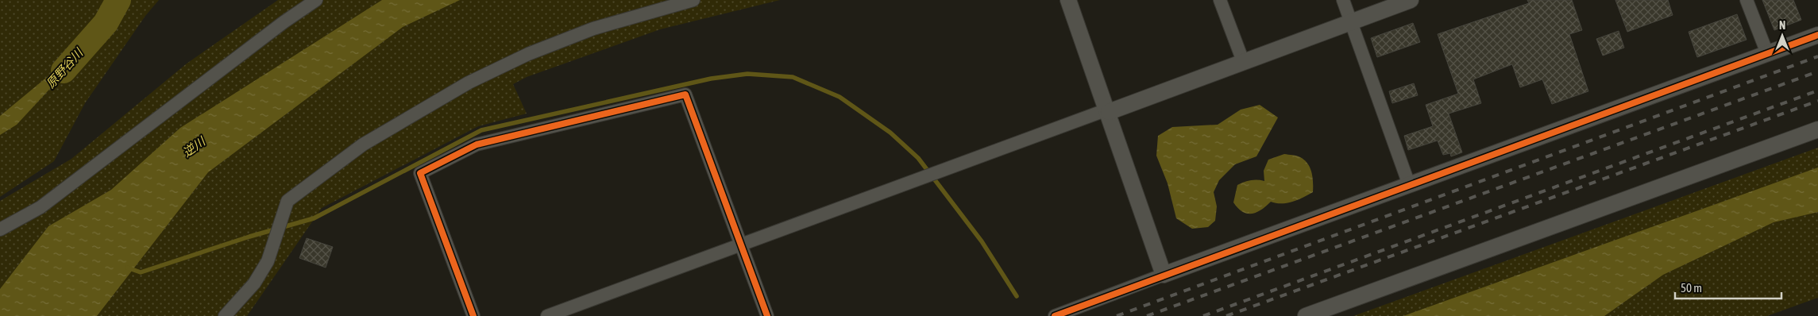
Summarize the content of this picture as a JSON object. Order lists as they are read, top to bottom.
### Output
{
  "water": ["原野谷川", "逆川"],
  "scale_bar": "50 m",
  "north": "top"
}
